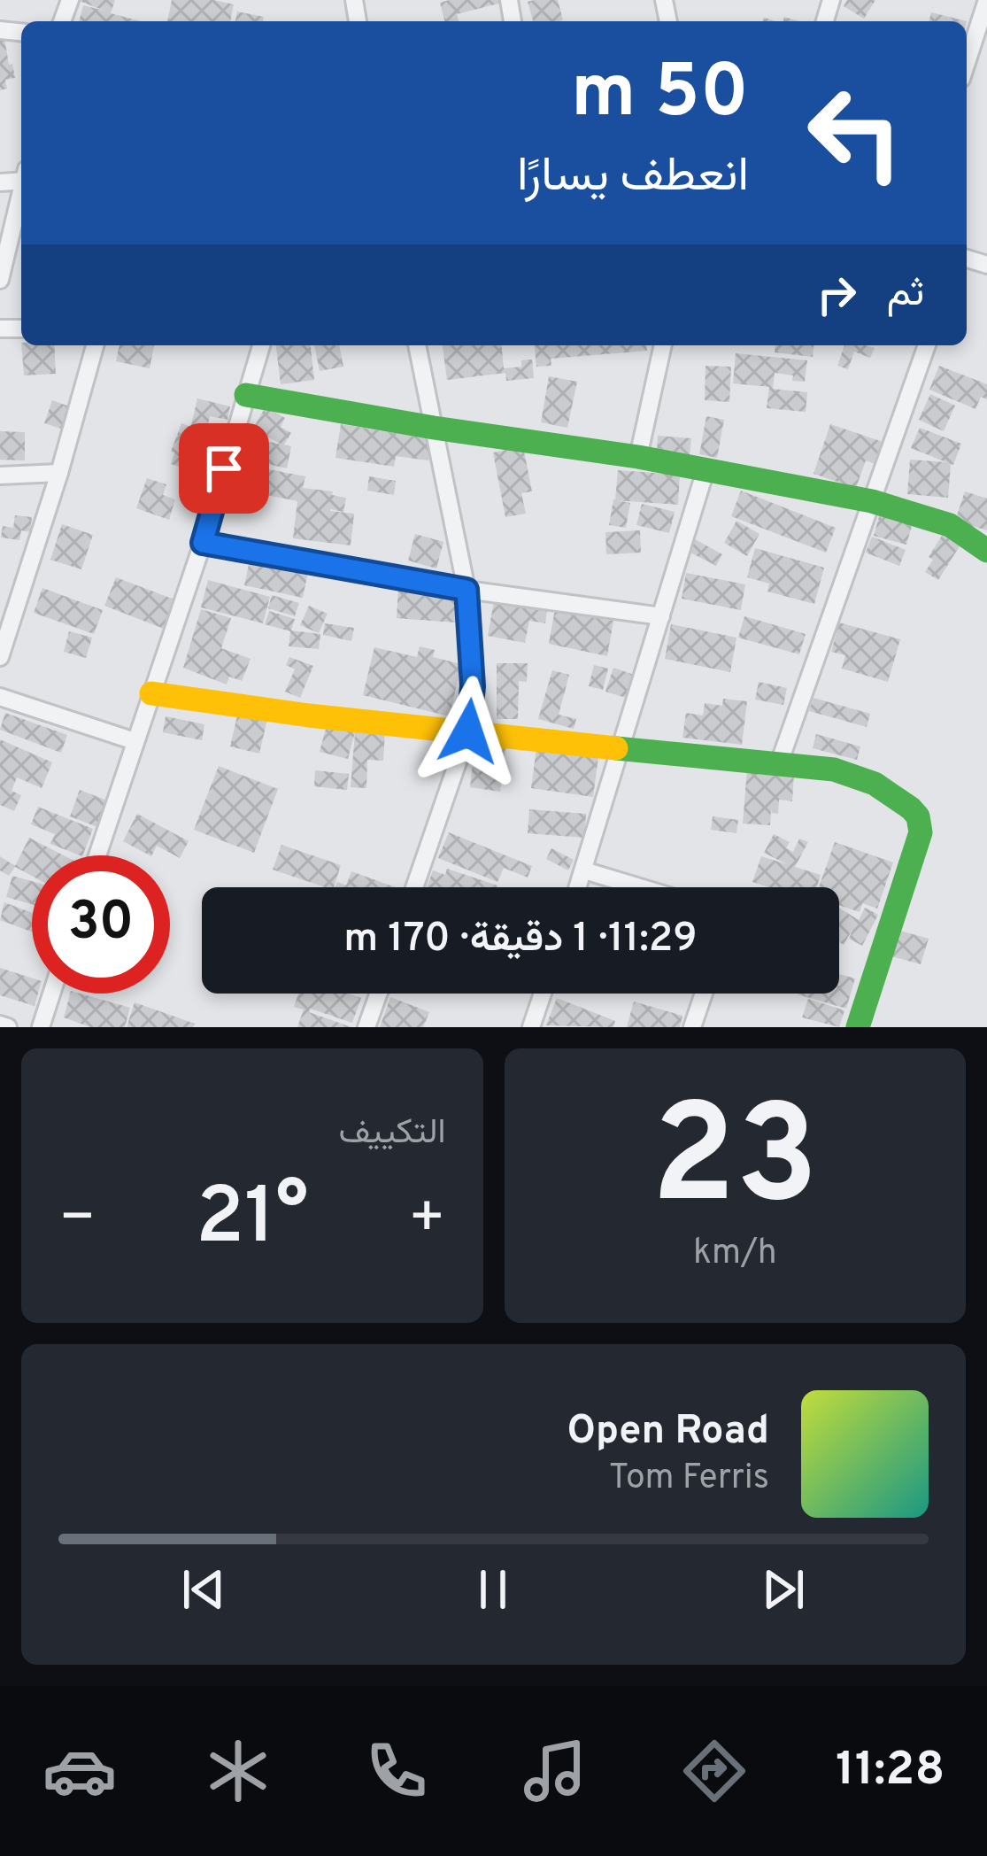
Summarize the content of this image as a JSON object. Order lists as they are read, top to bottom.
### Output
{
  "page": {
    "turn": ["50 m", "انعطف يسارًا"],
    "then": "ثم",
    "limit": "30",
    "trip": "11:29 · 1 دقيقة · 170 m",
    "tile": [
      ["23", "km/h"],
      "التكييف"
    ],
    "heat": ["−", "21°", "+"],
    "song": ["Open Road", "Tom Ferris"],
    "tabs": "11:28"
  }
}
